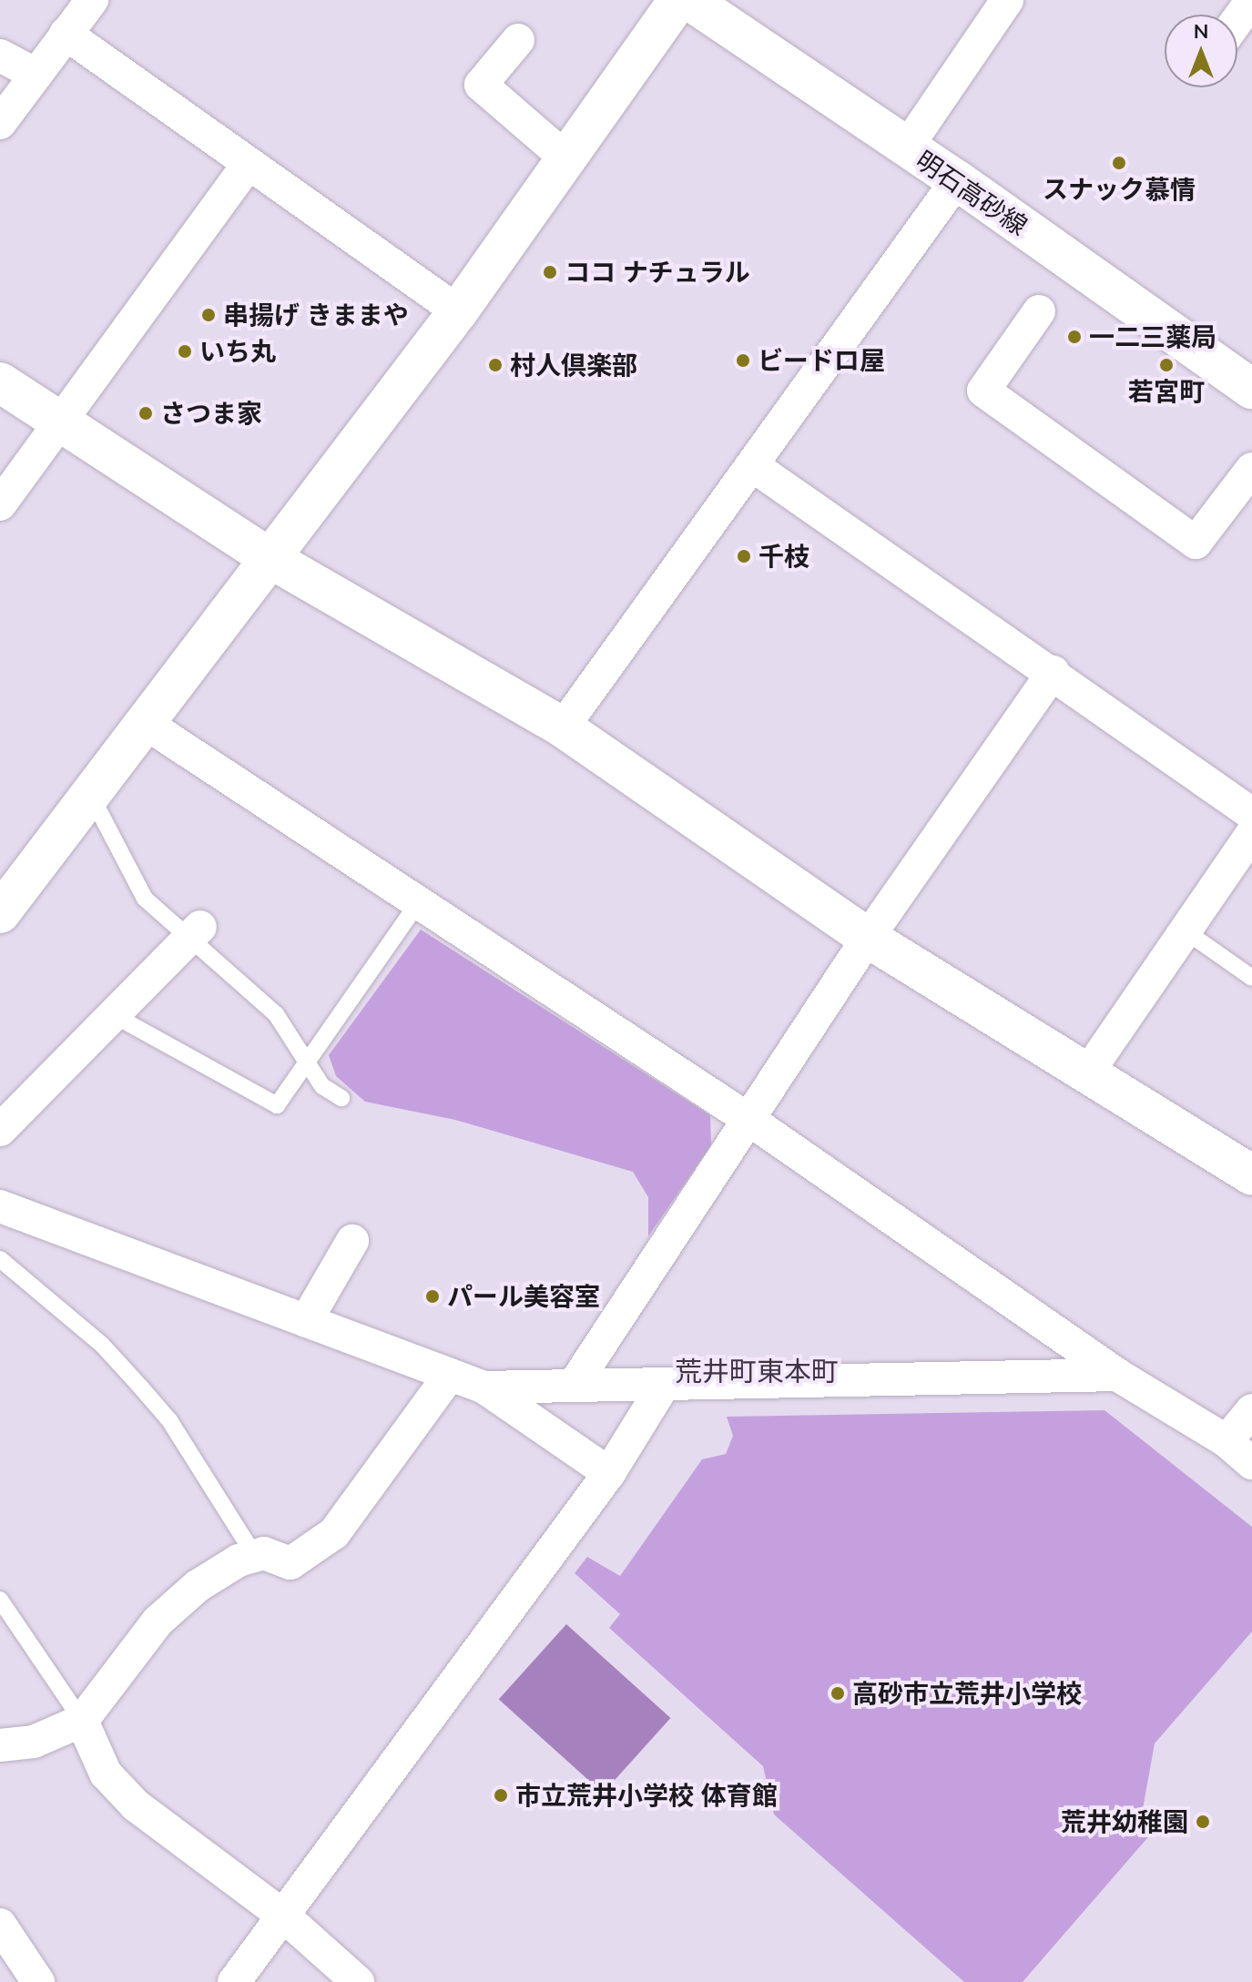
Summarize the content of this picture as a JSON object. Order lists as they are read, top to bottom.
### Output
{
  "streets": {
    "street": ["明石高砂線"]
  },
  "districts": ["荒井町東本町"],
  "places": [
    "スナック慕情",
    "ココ ナチュラル",
    "串揚げ きままや",
    "一二三薬局",
    "いち丸",
    "ビードロ屋",
    "村人倶楽部",
    "若宮町",
    "さつま家",
    "千枝",
    "パール美容室",
    "高砂市立荒井小学校",
    "市立荒井小学校 体育館",
    "荒井幼稚園"
  ],
  "north": "top"
}
